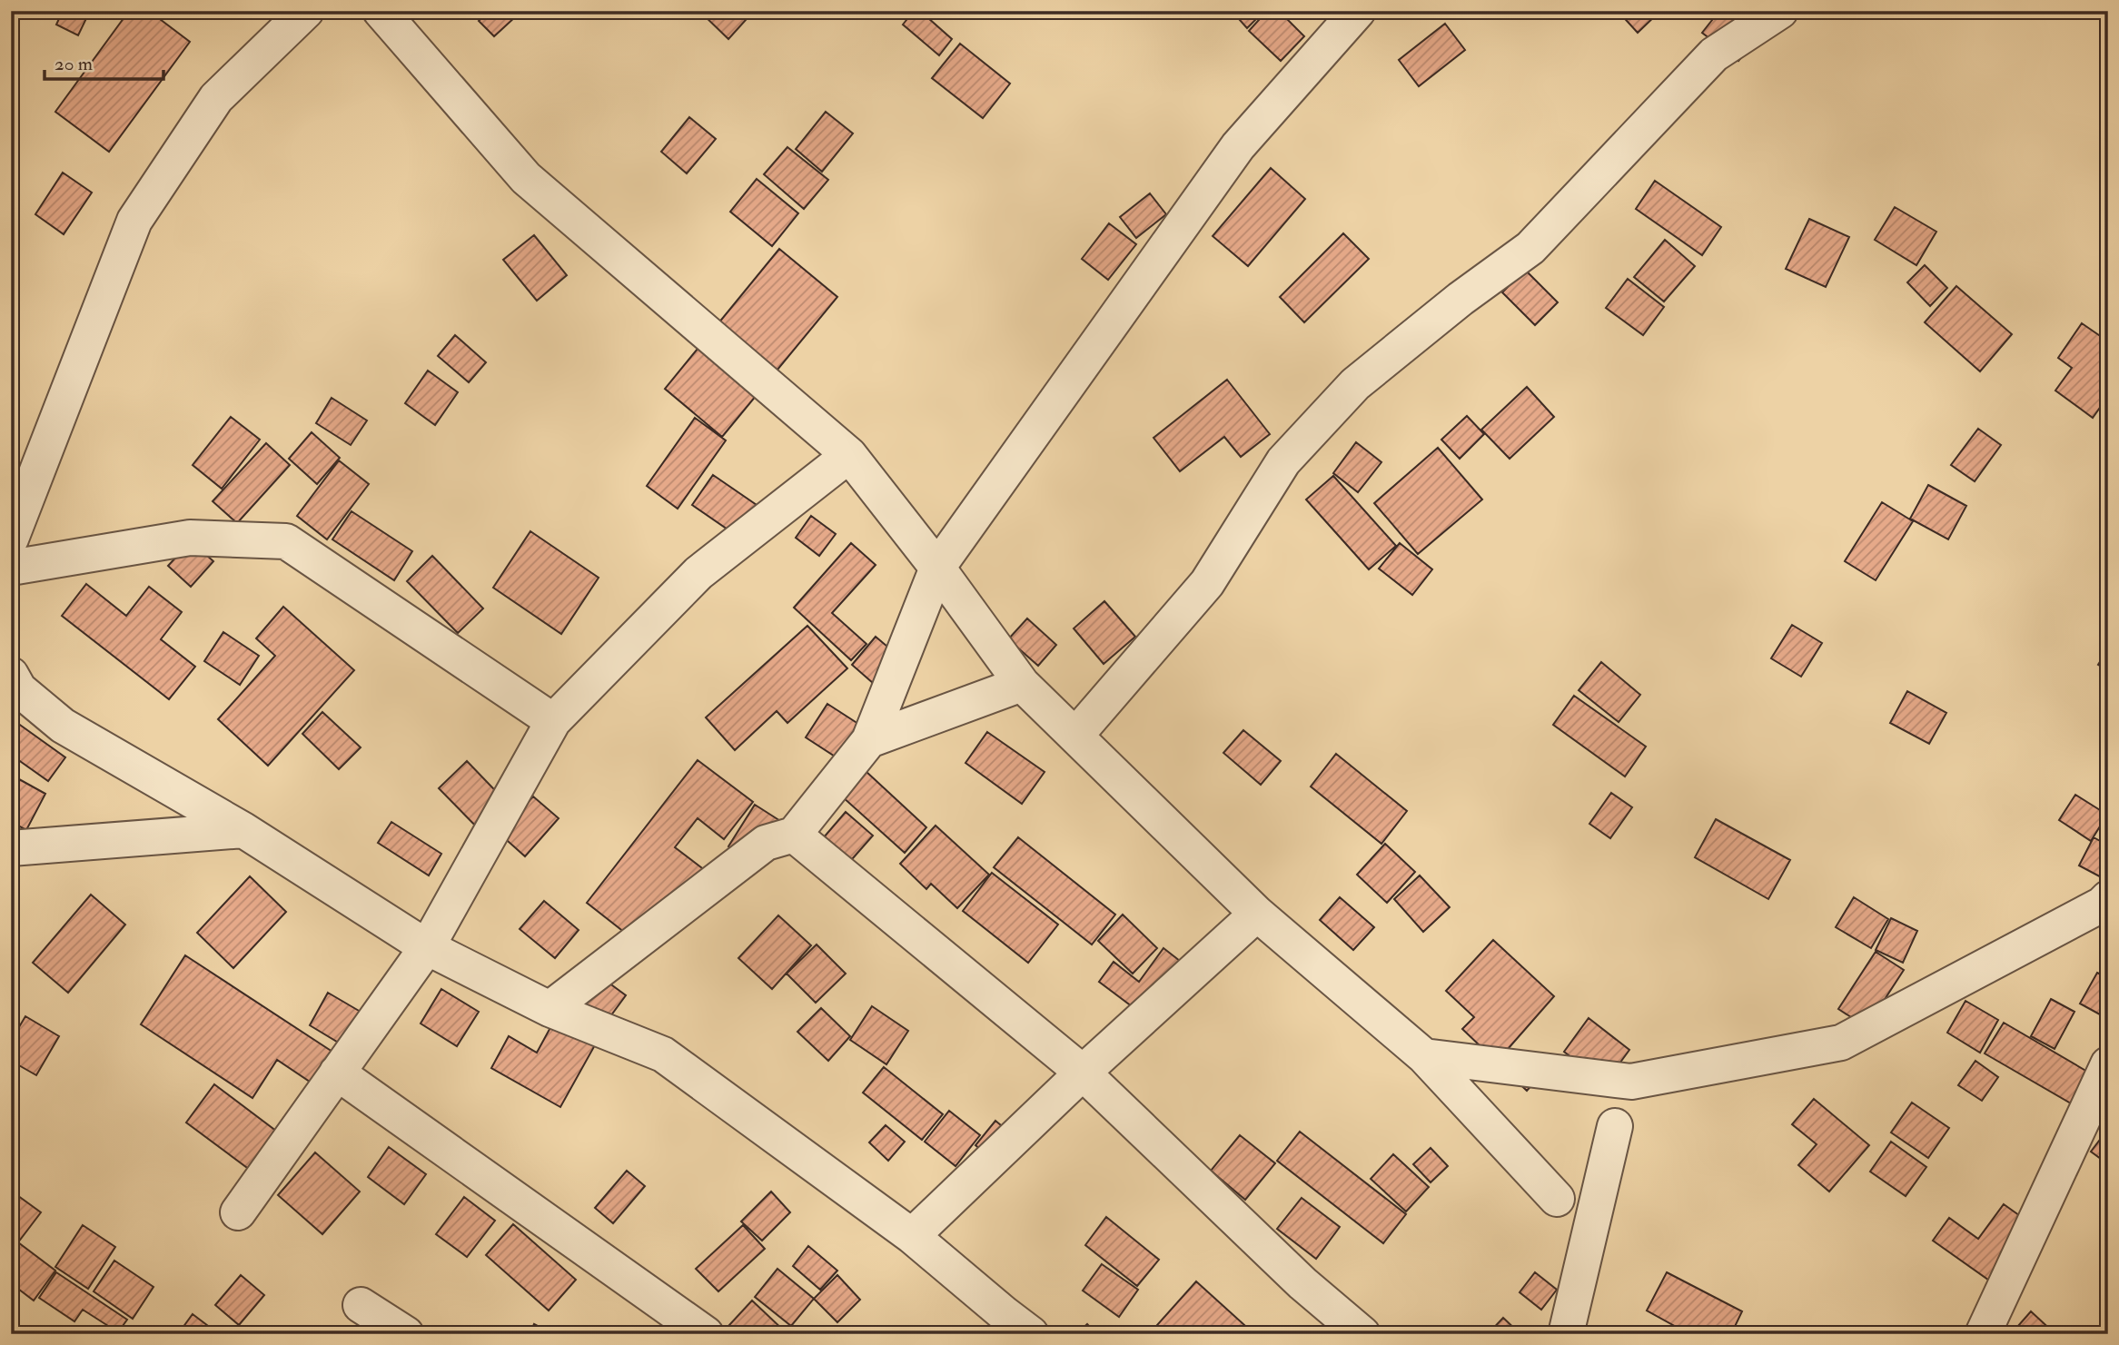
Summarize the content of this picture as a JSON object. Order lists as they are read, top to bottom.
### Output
{
  "scale_bar": "20 m"
}
